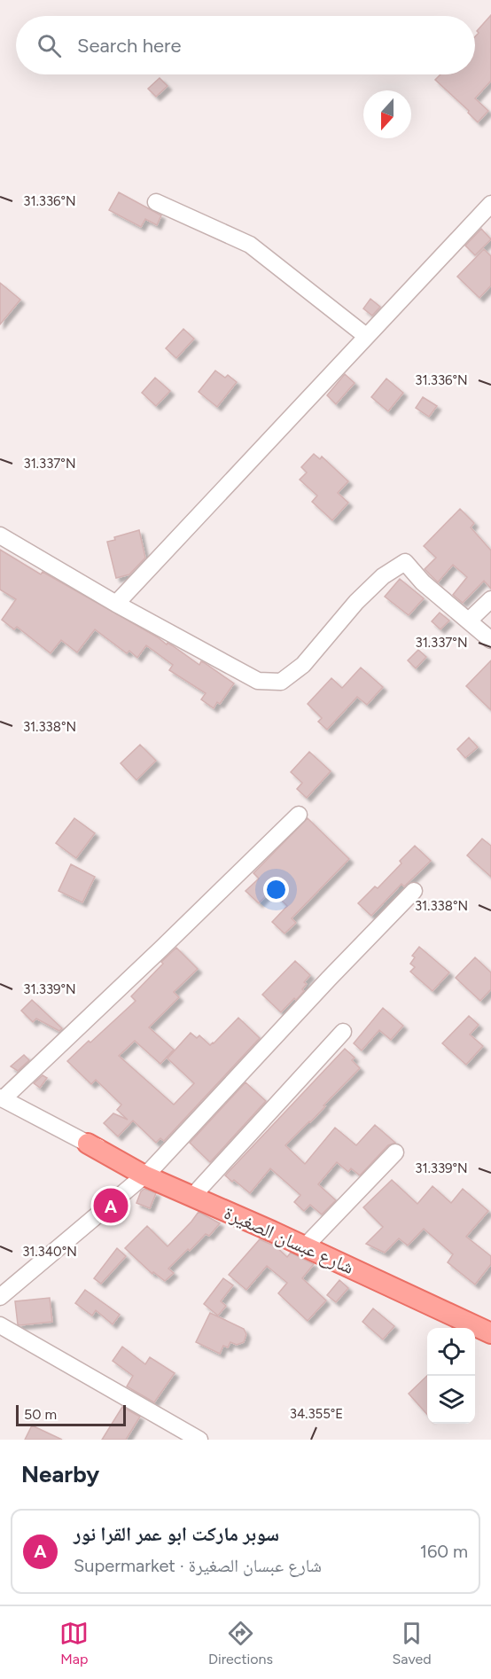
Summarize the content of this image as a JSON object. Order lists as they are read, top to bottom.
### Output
{
  "streets": {
    "main road": ["شارع عبسان الصغيرة"]
  },
  "scale_bar": "50 m",
  "north": "bottom",
  "page": {
    "search": "Search here",
    "pins": "A",
    "scale": "50 m",
    "heading": "Nearby",
    "list": [
      {
        "mark": "A",
        "name": "سوبر ماركت ابو عمر القرا نور",
        "note": "Supermarket · شارع عبسان الصغيرة",
        "value": "160 m"
      }
    ],
    "nav": ["Map", "Directions", "Saved"]
  },
  "coordinates": [
    "31.336°N",
    "31.337°N",
    "31.338°N",
    "31.339°N",
    "31.340°N",
    "34.355°E"
  ]
}
